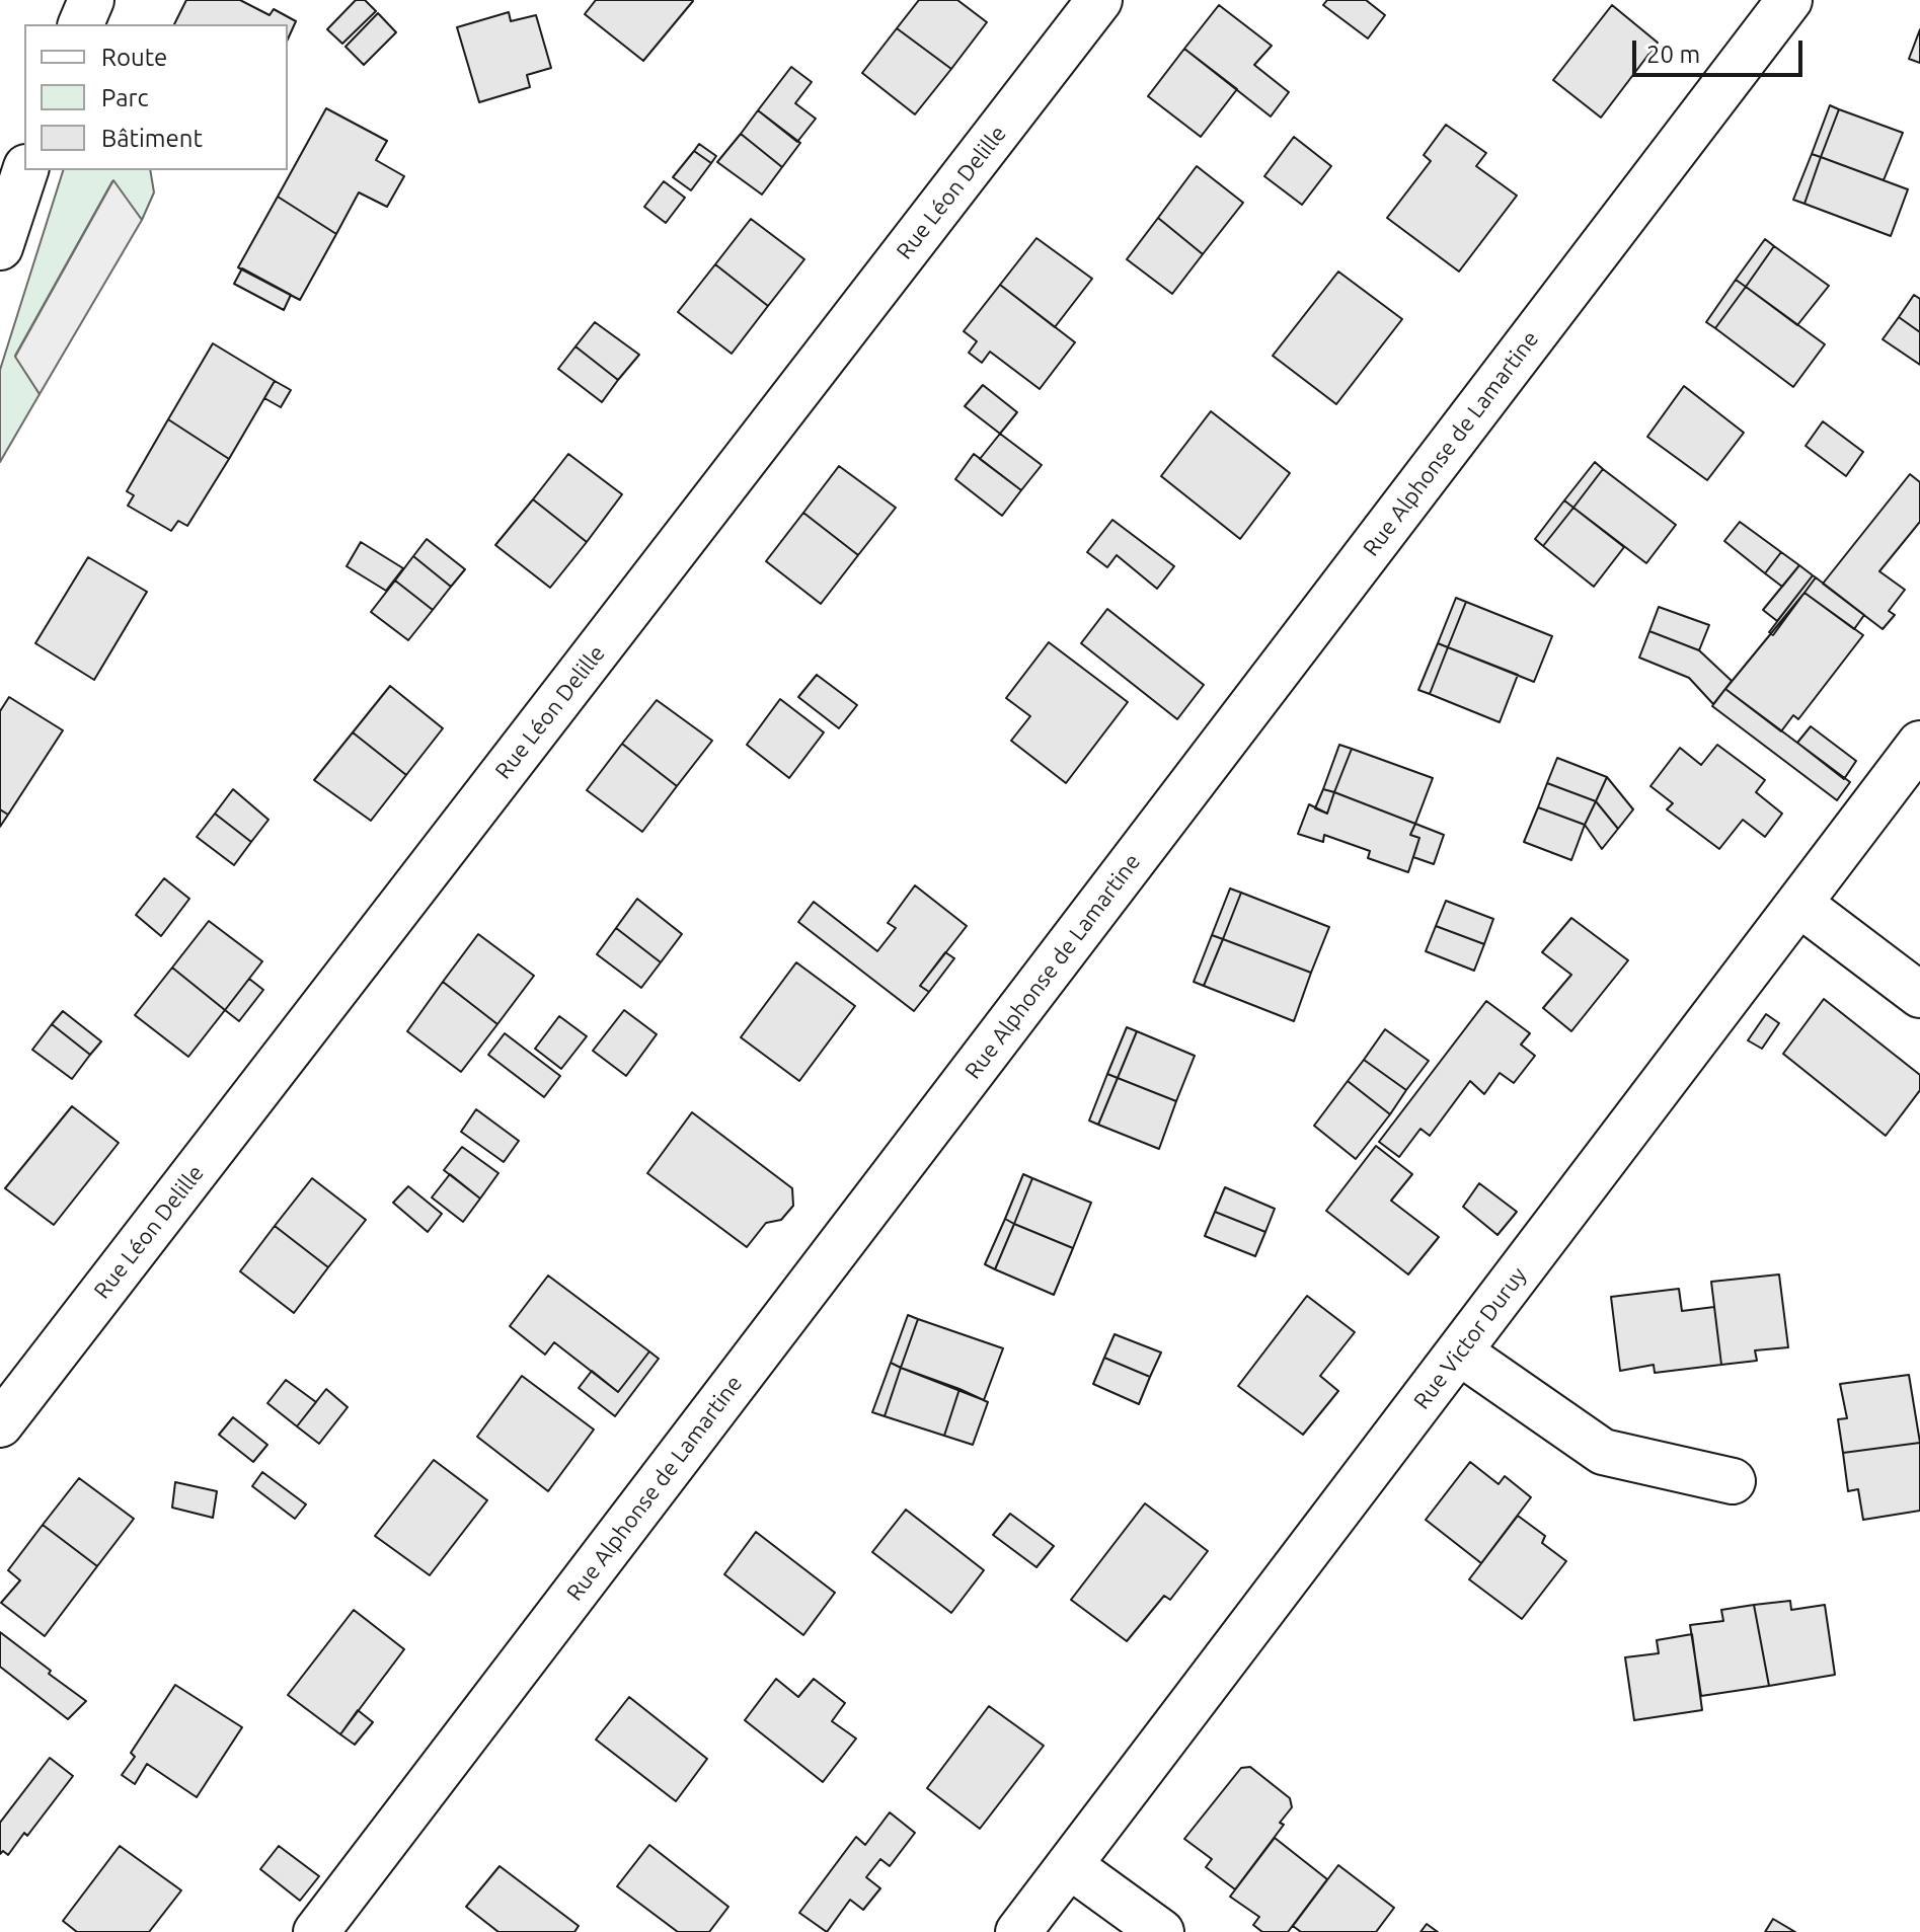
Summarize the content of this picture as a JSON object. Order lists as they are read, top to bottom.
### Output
{
  "streets": {
    "street": ["Rue Léon Delille", "Rue Alphonse de Lamartine", "Rue Victor Duruy"]
  },
  "legend": ["Route", "Parc", "Bâtiment"],
  "scale_bar": "20 m"
}
